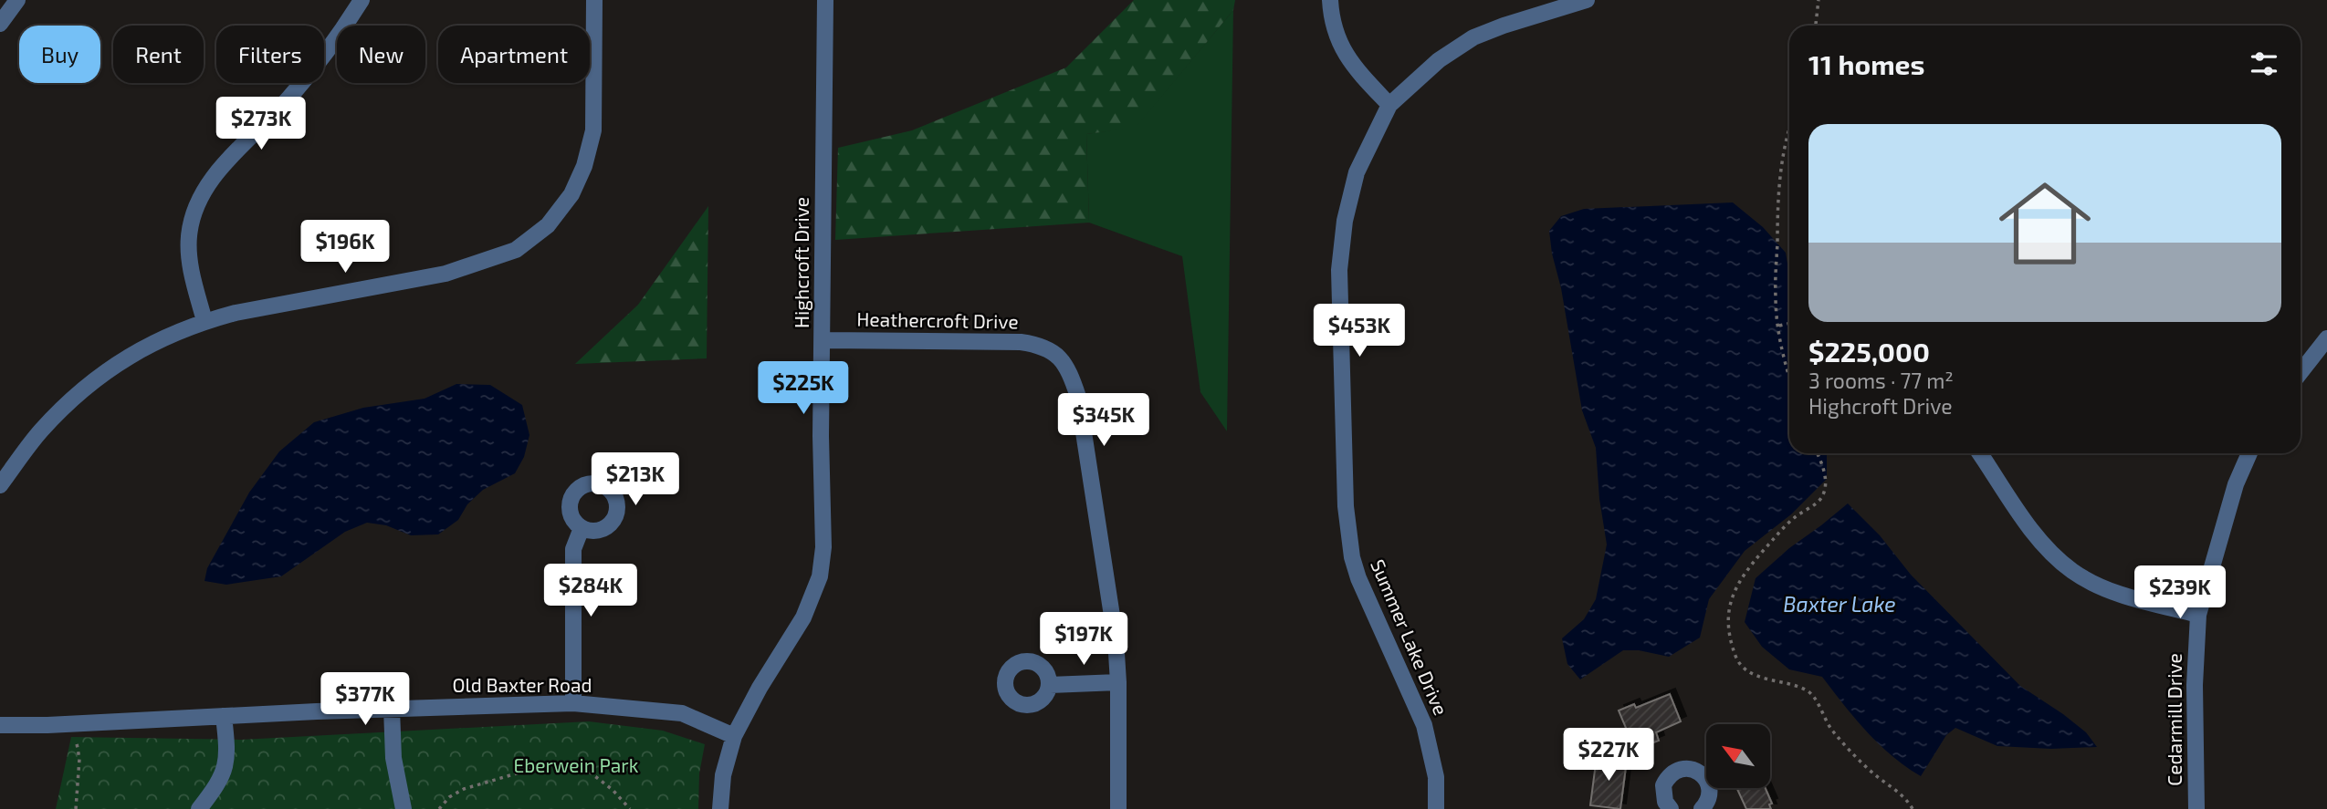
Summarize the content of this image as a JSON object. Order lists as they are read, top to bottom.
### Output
{
  "streets": {
    "street": [
      "Highcroft Drive",
      "Heathercroft Drive",
      "Summer Lake Drive",
      "Old Baxter Road",
      "Cedarmill Drive"
    ]
  },
  "crossings": [
    ["Highcroft Drive", "Heathercroft Drive"],
    ["Highcroft Drive", "Old Baxter Road"]
  ],
  "water": ["Baxter Lake"],
  "parks": ["Eberwein Park"],
  "north": "top left",
  "page": {
    "chip": [
      "Buy",
      "Rent",
      "Filters",
      "New",
      "Apartment"
    ],
    "heading": "11 homes",
    "price": [
      "$273K",
      "$196K",
      "$453K",
      "$225K",
      "$345K",
      "$213K",
      "$284K",
      "$239K",
      "$197K",
      "$377K",
      "$227K"
    ],
    "list": [
      {
        "name": "$225,000",
        "note": "3 rooms · 77 m² · Highcroft Drive"
      }
    ]
  }
}
